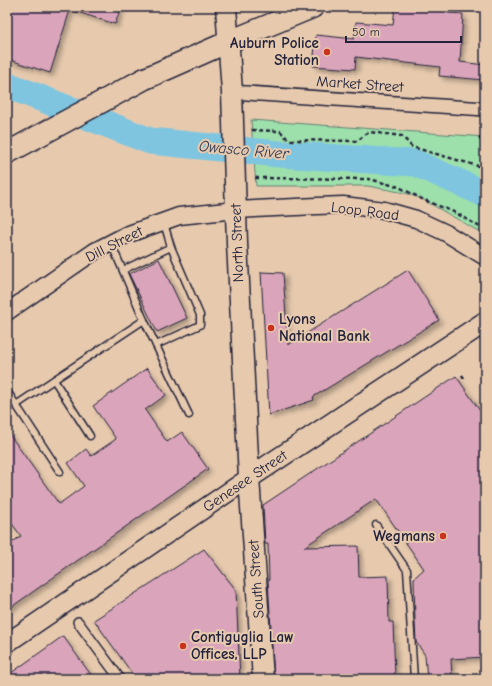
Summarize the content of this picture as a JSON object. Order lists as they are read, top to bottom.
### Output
{
  "streets": {
    "main road": ["North Street", "Genesee Street", "South Street"],
    "street": ["Market Street", "Loop Road", "Dill Street"]
  },
  "crossings": [
    ["Market Street", "North Street"],
    ["Loop Road", "North Street"],
    ["Loop Road", "Dill Street"],
    ["North Street", "Dill Street"],
    ["North Street", "Genesee Street"],
    ["North Street", "South Street"],
    ["Genesee Street", "South Street"]
  ],
  "water": ["Owasco River"],
  "places": [
    "Auburn Police Station",
    "Lyons National Bank",
    "Wegmans",
    "Contiguglia Law Offices, LLP"
  ],
  "scale_bar": "50 m"
}
